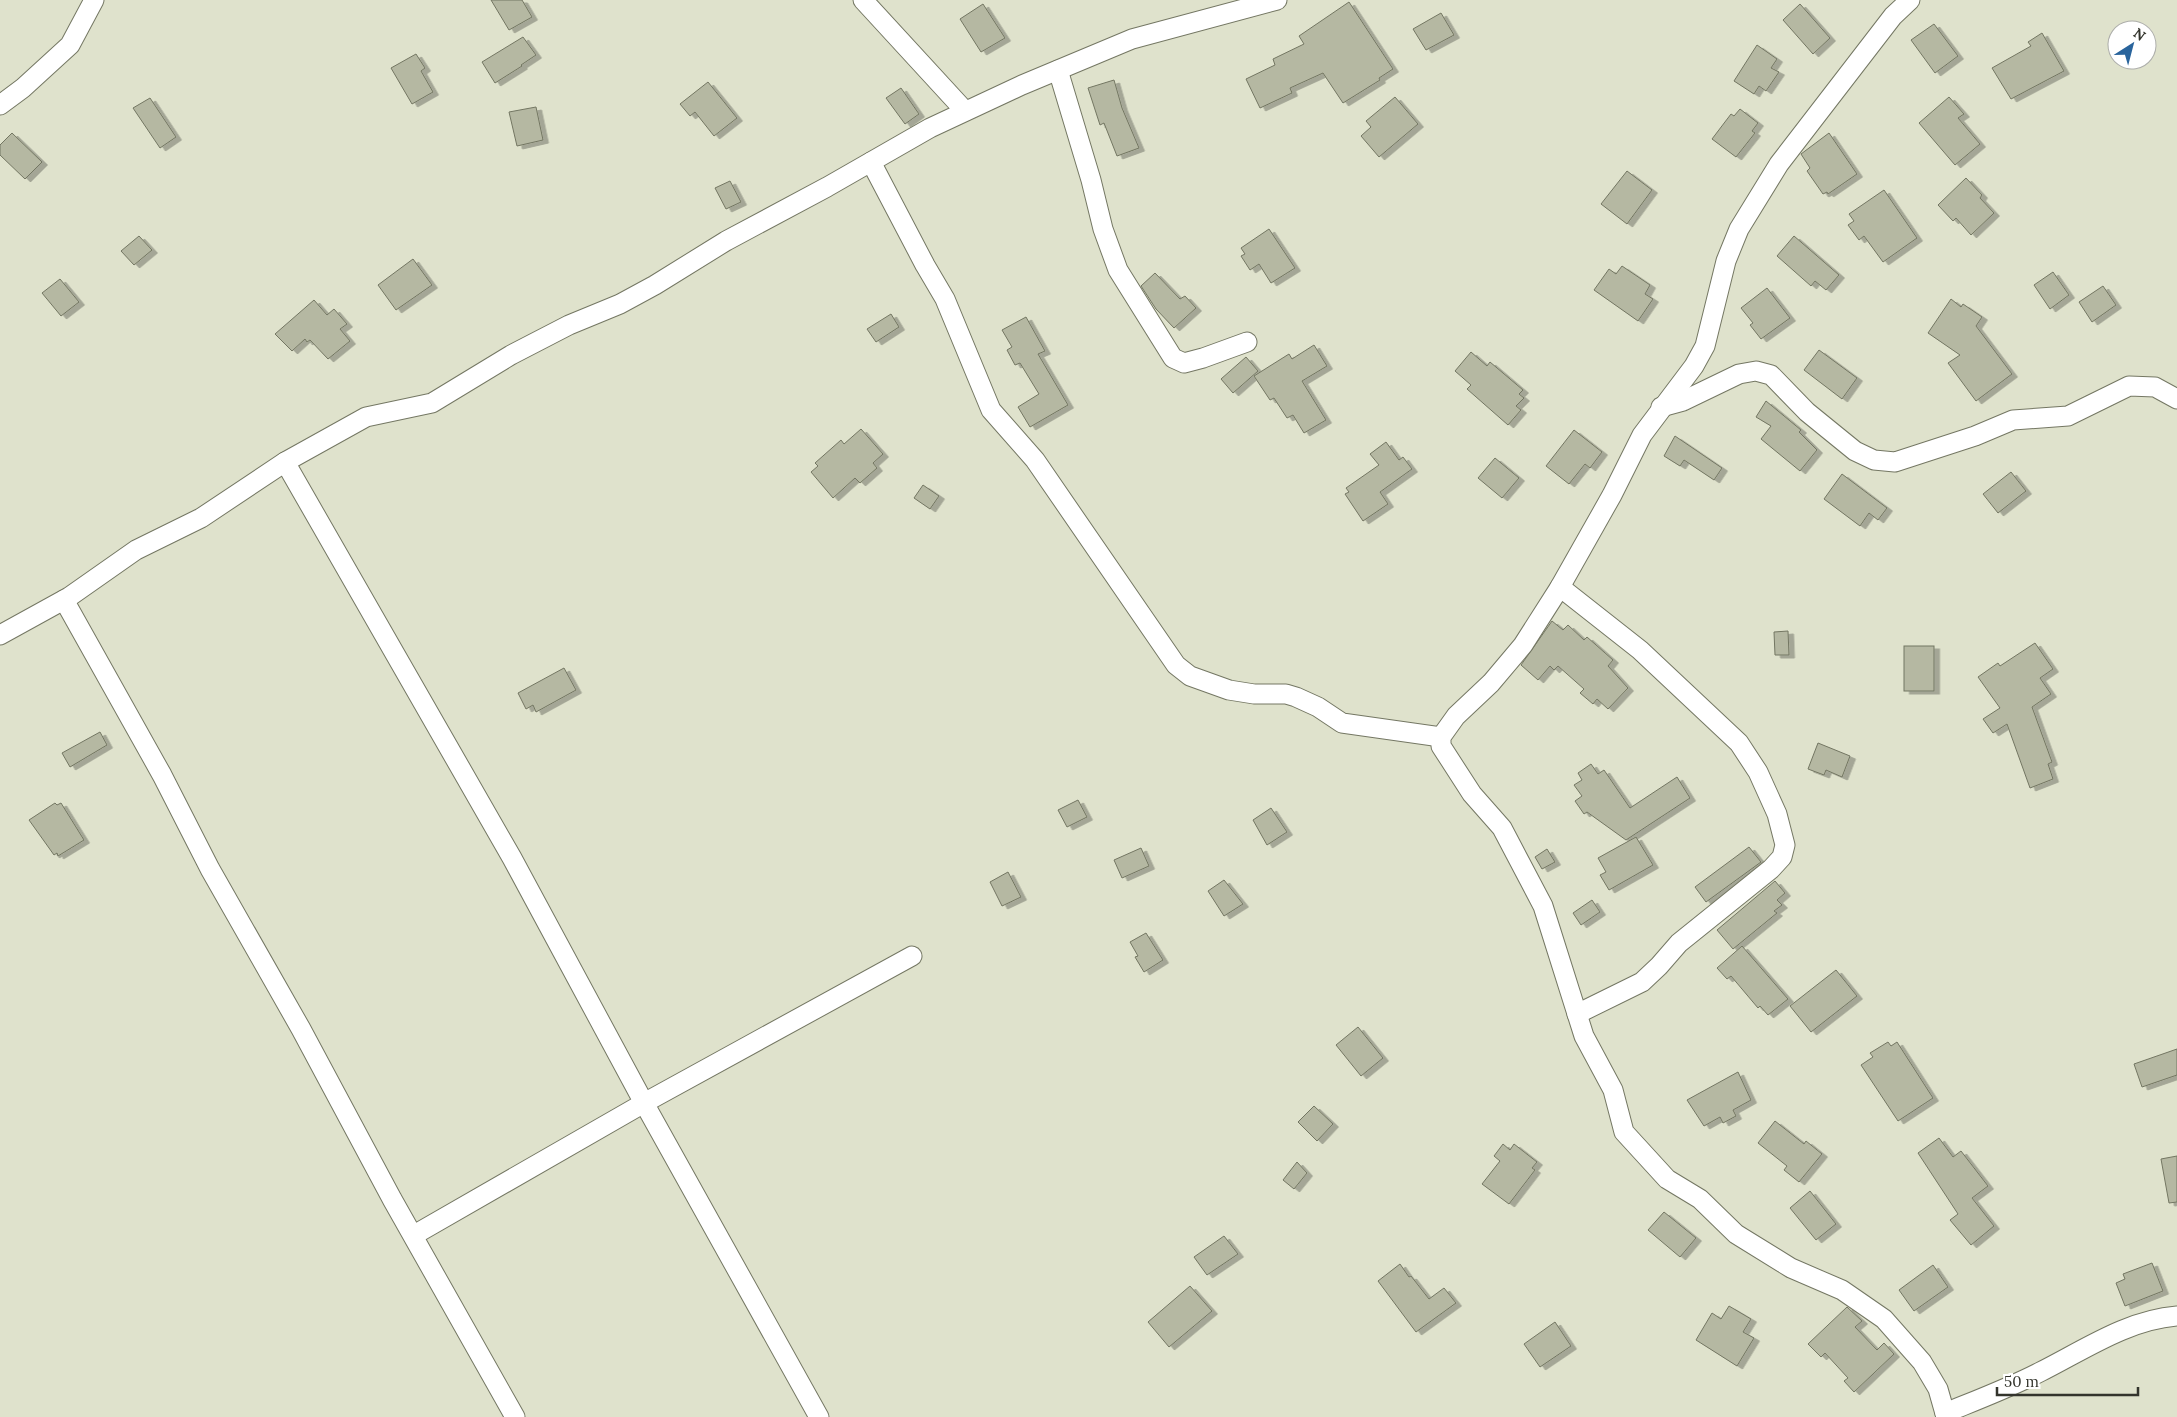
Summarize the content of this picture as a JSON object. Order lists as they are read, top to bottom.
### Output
{
  "scale_bar": "50 m",
  "north": "top right"
}
